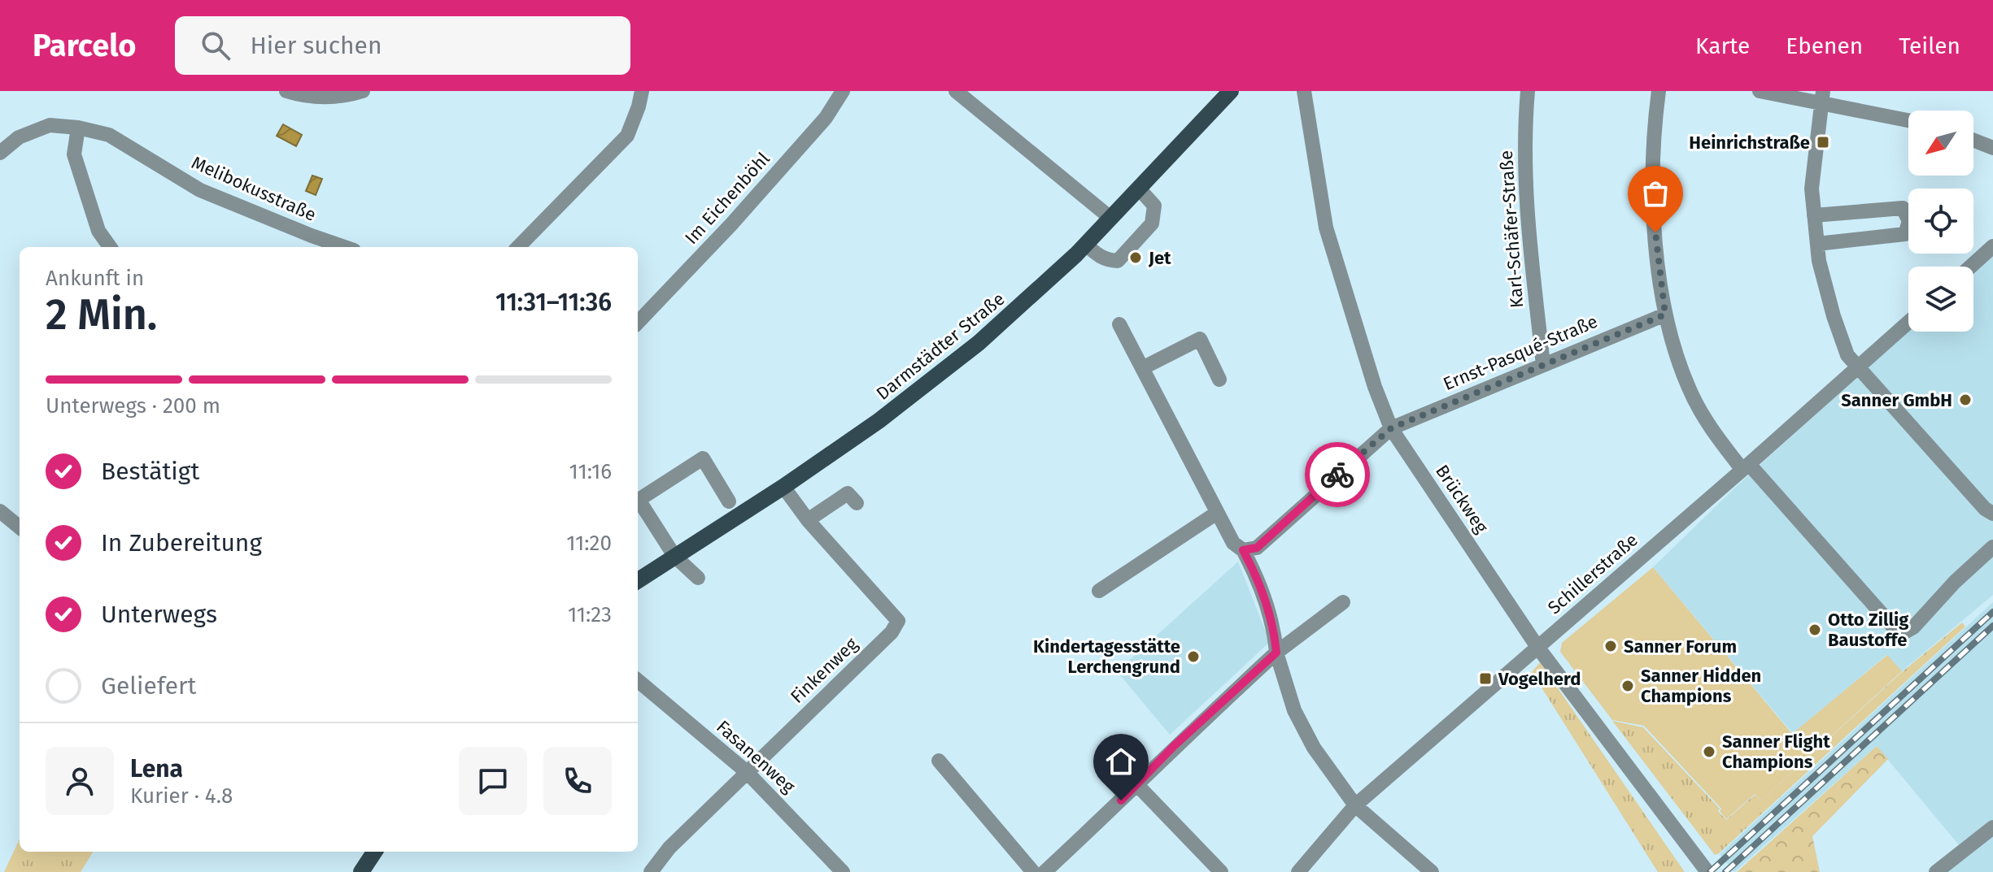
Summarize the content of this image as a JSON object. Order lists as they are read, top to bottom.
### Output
{
  "streets": {
    "main road": ["Darmstädter Straße"],
    "street": [
      "Melibokusstraße",
      "Im Eichenböhl",
      "Karl-Schäfer-Straße",
      "Ernst-Pasqué-Straße",
      "Brückweg",
      "Schillerstraße",
      "Finkenweg",
      "Fasanenweg"
    ]
  },
  "crossings": [
    ["Karl-Schäfer-Straße", "Ernst-Pasqué-Straße"],
    ["Darmstädter Straße", "Finkenweg"],
    ["Ernst-Pasqué-Straße", "Brückweg"],
    ["Brückweg", "Schillerstraße"],
    ["Finkenweg", "Fasanenweg"]
  ],
  "places": {
    "transit": ["Heinrichstraße", "Vogelherd"],
    "other": [
      "Jet",
      "Sanner GmbH",
      "Otto Zillig Baustoffe",
      "Sanner Forum",
      "Kindertagesstätte Lerchengrund",
      "Sanner Hidden Champions",
      "Sanner Flight Champions"
    ]
  },
  "north": "bottom left",
  "page": {
    "header": "Parcelo",
    "search": "Hier suchen",
    "nav": ["Karte", "Ebenen", "Teilen"],
    "heading": ["2 Min.", "Ankunft in", "11:31–11:36"],
    "panel": ["Lena", "Kurier · 4.8"],
    "bar": "Unterwegs · 200 m",
    "list": [
      ["Bestätigt", "11:16"],
      ["In Zubereitung", "11:20"],
      ["Unterwegs", "11:23"],
      "Geliefert"
    ]
  }
}
